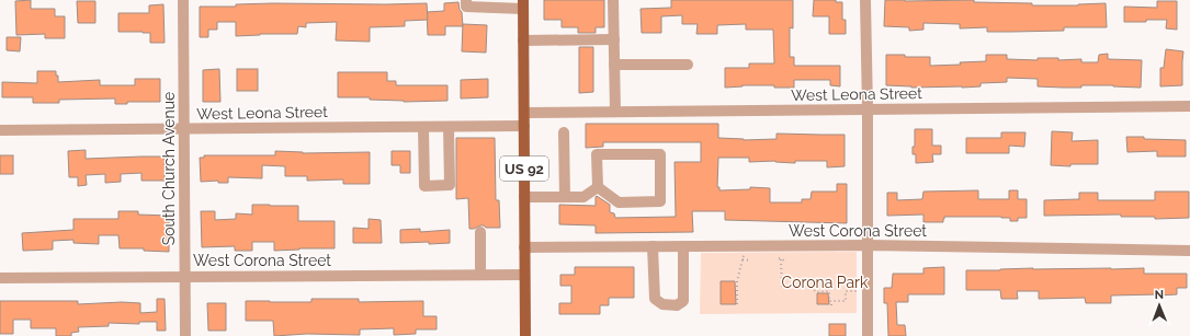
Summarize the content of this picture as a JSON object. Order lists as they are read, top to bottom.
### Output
{
  "streets": {
    "main road": ["US 92"],
    "street": ["West Leona Street", "South Church Avenue", "West Corona Street"]
  },
  "crossings": [
    ["West Leona Street", "South Church Avenue"],
    ["West Leona Street", "US 92"],
    ["South Church Avenue", "West Corona Street"],
    ["US 92", "West Corona Street"]
  ],
  "parks": ["Corona Park"],
  "north": "top"
}
